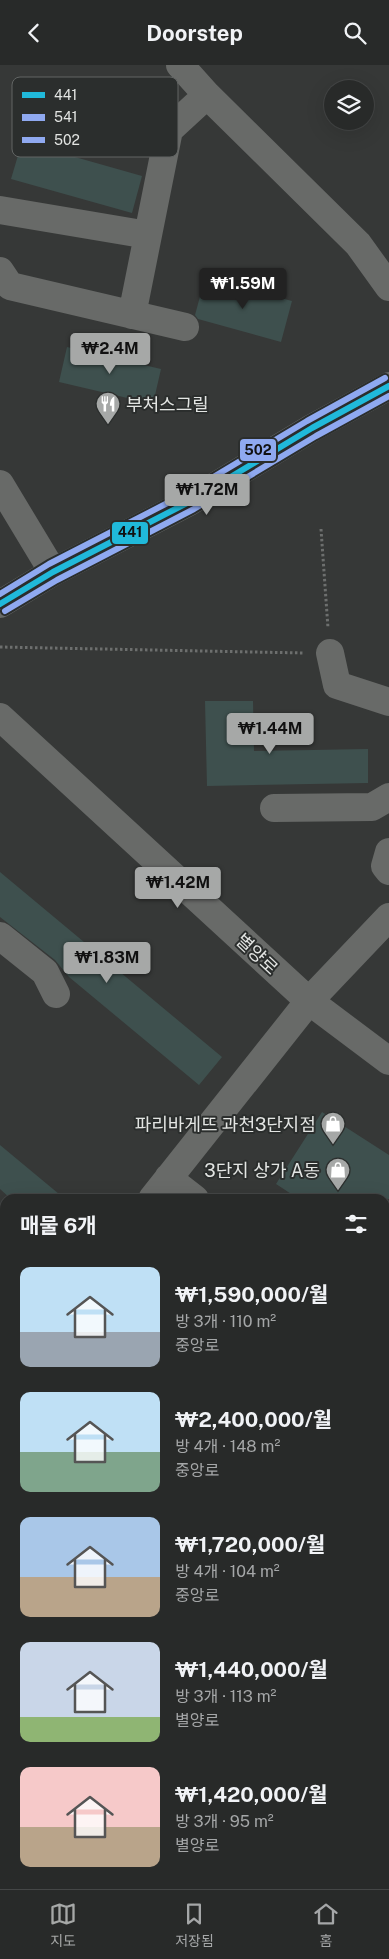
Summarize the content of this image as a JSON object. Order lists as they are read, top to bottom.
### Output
{
  "streets": {
    "street": ["별양로"]
  },
  "places": {
    "restaurant": ["부처스그릴"],
    "shop": ["파리바게뜨 과천3단지점", "3단지 상가 A동"]
  },
  "lines": ["transit line 502", "transit line 441", "transit line 541"],
  "legend": ["441", "541", "502"],
  "page": {
    "header": "Doorstep",
    "price": [
      "₩1.59M",
      "₩2.4M",
      "₩1.72M",
      "₩1.44M",
      "₩1.42M",
      "₩1.83M"
    ],
    "heading": "매물 6개",
    "list": [
      {
        "name": "₩1,590,000/월",
        "note": "방 3개 · 110 m² · 중앙로"
      },
      {
        "name": "₩2,400,000/월",
        "note": "방 4개 · 148 m² · 중앙로"
      },
      {
        "name": "₩1,720,000/월",
        "note": "방 4개 · 104 m² · 중앙로"
      },
      {
        "name": "₩1,440,000/월",
        "note": "방 3개 · 113 m² · 별양로"
      },
      {
        "name": "₩1,420,000/월",
        "note": "방 3개 · 95 m² · 별양로"
      }
    ],
    "tabs": ["지도", "저장됨", "홈"]
  }
}
